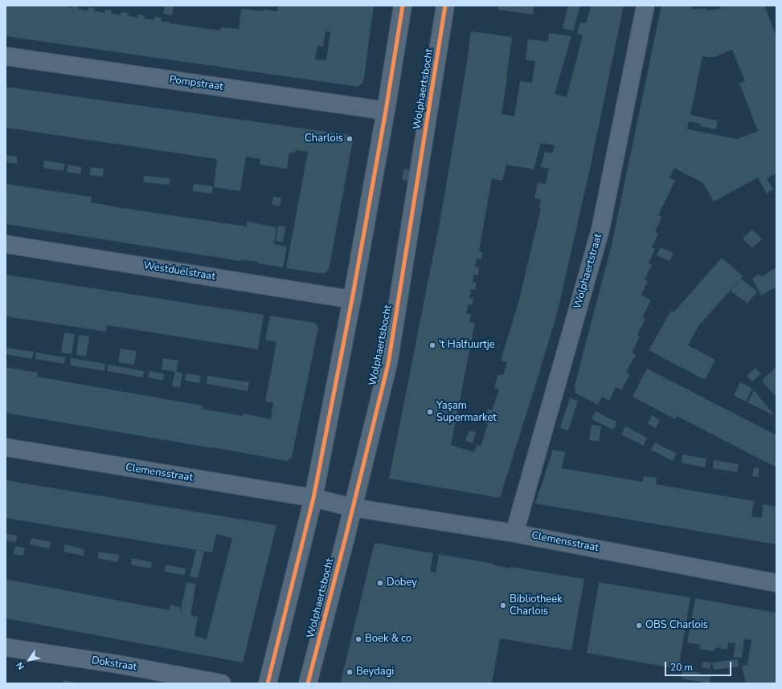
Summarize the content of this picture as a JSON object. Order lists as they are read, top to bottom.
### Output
{
  "streets": {
    "street": [
      "Pompstraat",
      "Wolphaertsbocht",
      "Westduëlstraat",
      "Wolphaertstraat",
      "Clemensstraat",
      "Dokstraat"
    ]
  },
  "crossings": [
    ["Wolphaertsbocht", "Clemensstraat"],
    ["Wolphaertstraat", "Clemensstraat"]
  ],
  "places": [
    "Charlois",
    "'t Halfuurtje",
    "Yaşam Supermarket",
    "Dobey",
    "Bibliotheek Charlois",
    "OBS Charlois",
    "Boek & co",
    "Beydagi"
  ],
  "scale_bar": "20 m",
  "north": "bottom left"
}
